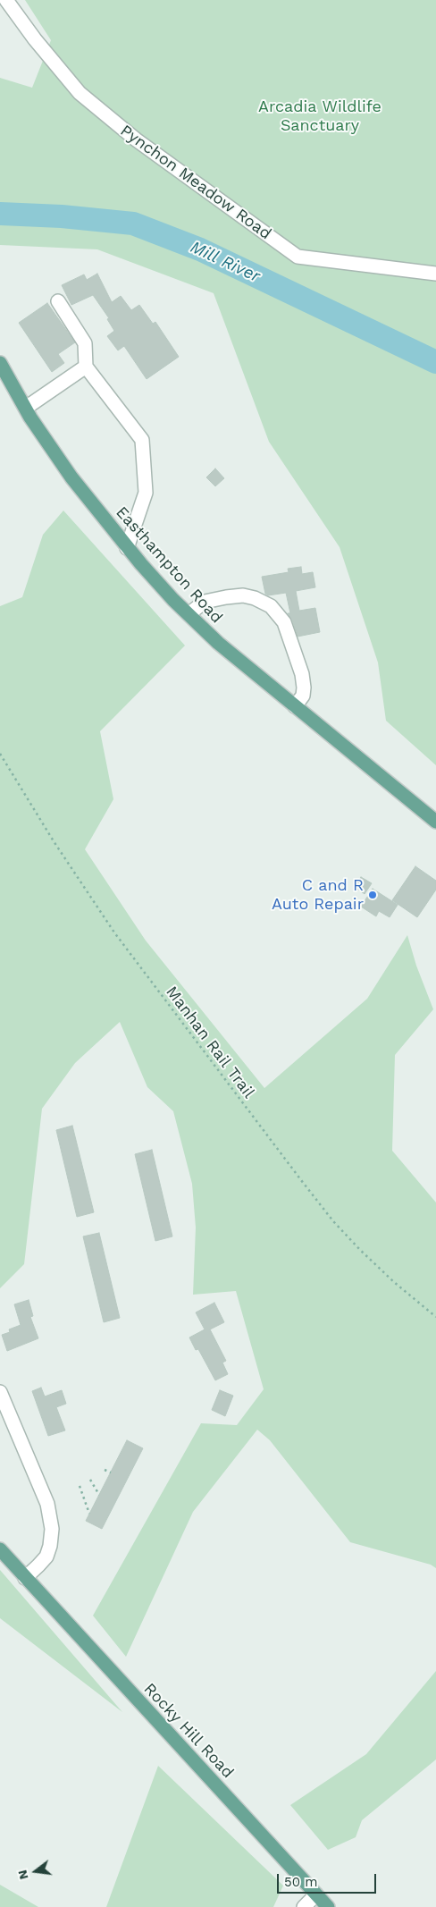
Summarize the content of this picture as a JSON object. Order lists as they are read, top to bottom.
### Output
{
  "streets": {
    "main road": ["Easthampton Road", "Rocky Hill Road"],
    "street": ["Pynchon Meadow Road"],
    "path": ["Manhan Rail Trail"]
  },
  "water": ["Mill River"],
  "parks": ["Arcadia Wildlife Sanctuary"],
  "places": ["C and R Auto Repair"],
  "scale_bar": "50 m",
  "north": "left"
}
